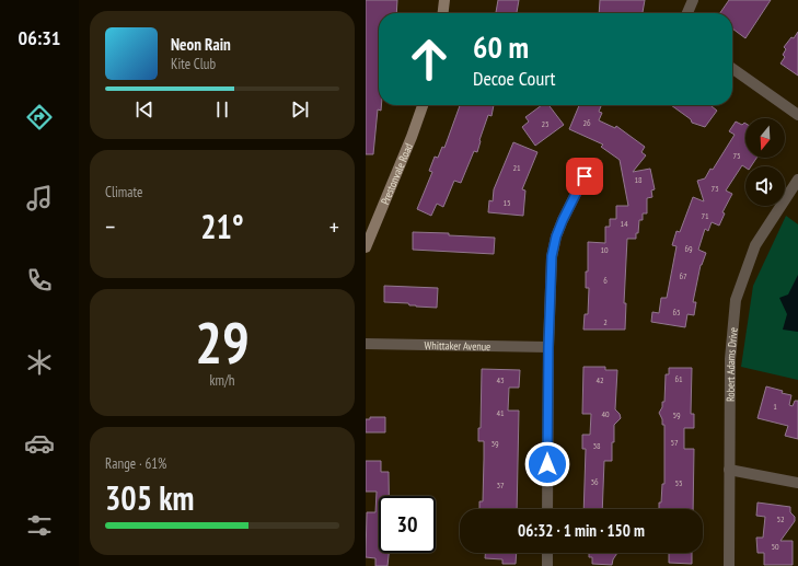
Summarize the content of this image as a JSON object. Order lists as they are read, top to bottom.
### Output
{
  "streets": {
    "street": ["Prestonvale Road", "Whittaker Avenue", "Robert Adams Drive"]
  },
  "house_numbers": [
    "26",
    "25",
    "75",
    "21",
    "18",
    "73",
    "15",
    "71",
    "14",
    "69",
    "10",
    "67",
    "6",
    "65",
    "2",
    "61",
    "43",
    "42",
    "1",
    "41",
    "40",
    "59",
    "57",
    "39",
    "38",
    "36",
    "55",
    "37",
    "52",
    "50"
  ],
  "north": "bottom",
  "page": {
    "tabs": "06:31",
    "turn": ["60 m", "Decoe Court"],
    "song": ["Neon Rain", "Kite Club"],
    "tile": [
      "Climate",
      ["29", "km/h"],
      ["Range · 61%", "305 km"]
    ],
    "heat": ["−", "21°", "+"],
    "limit": "30",
    "trip": "06:32 · 1 min · 150 m"
  }
}
